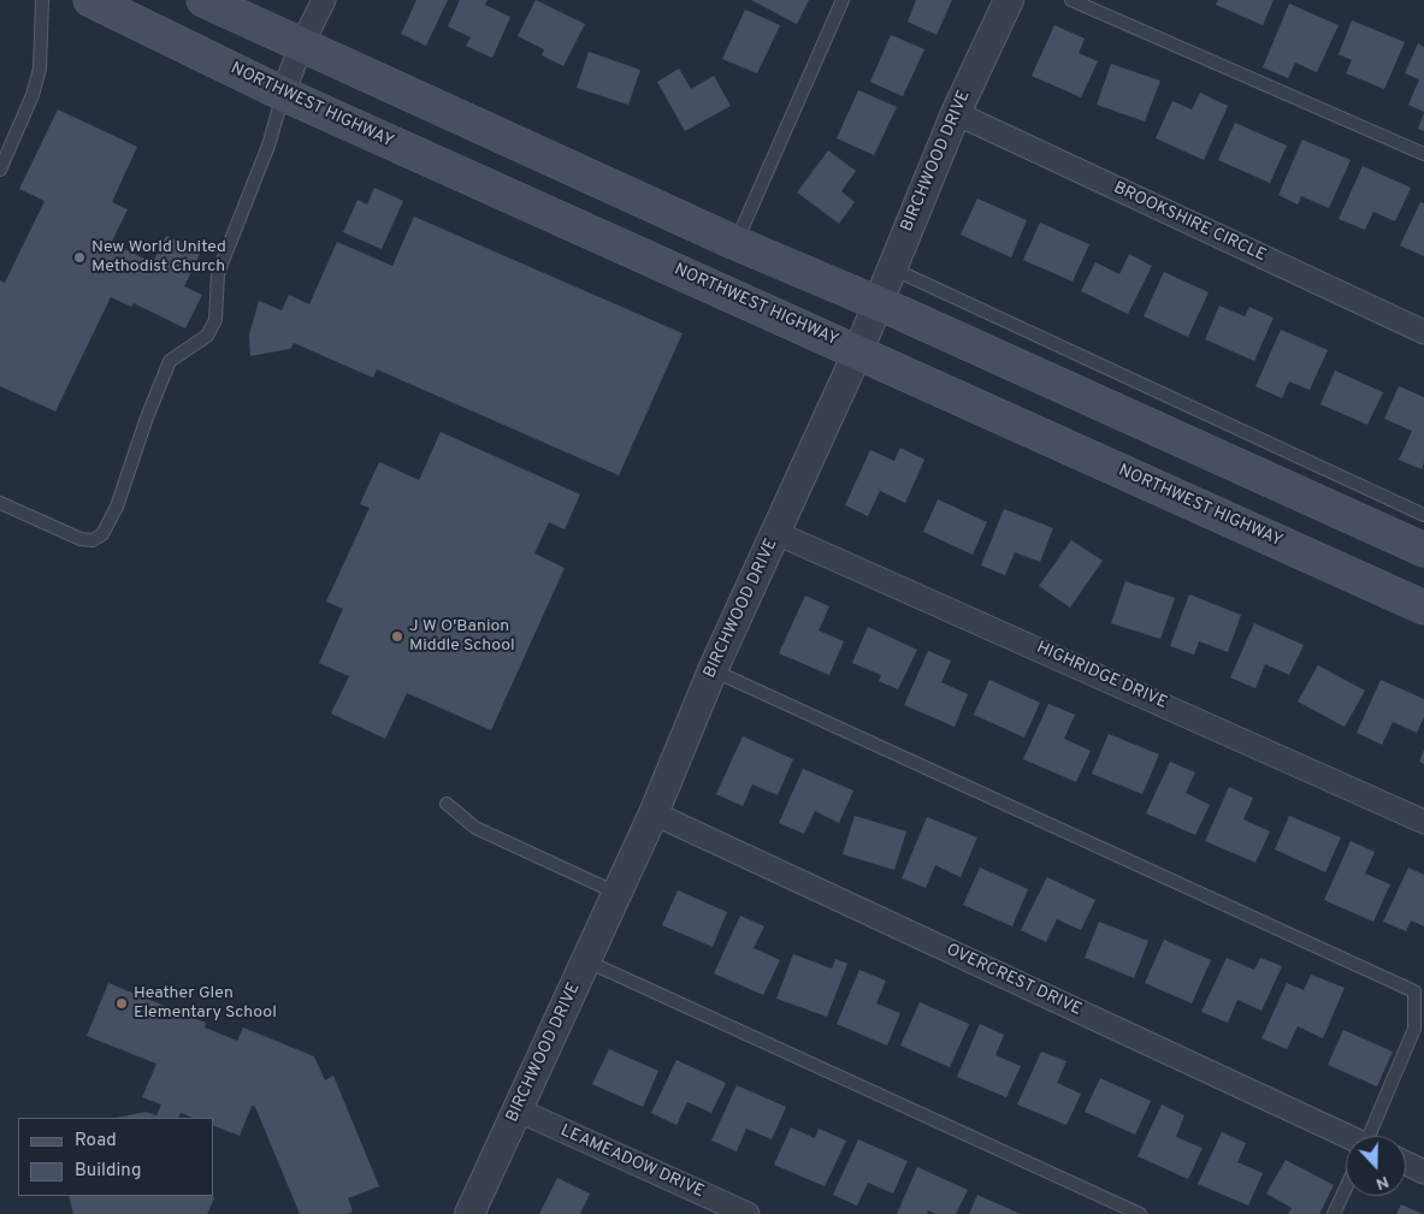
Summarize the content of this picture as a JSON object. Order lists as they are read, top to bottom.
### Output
{
  "streets": {
    "main road": ["NORTHWEST HIGHWAY"],
    "street": [
      "BIRCHWOOD DRIVE",
      "BROOKSHIRE CIRCLE",
      "HIGHRIDGE DRIVE",
      "OVERCREST DRIVE",
      "LEAMEADOW DRIVE"
    ]
  },
  "crossings": [
    ["NORTHWEST HIGHWAY", "BIRCHWOOD DRIVE"],
    ["BIRCHWOOD DRIVE", "BROOKSHIRE CIRCLE"],
    ["BIRCHWOOD DRIVE", "HIGHRIDGE DRIVE"],
    ["BIRCHWOOD DRIVE", "OVERCREST DRIVE"],
    ["BIRCHWOOD DRIVE", "LEAMEADOW DRIVE"]
  ],
  "places": ["New World United Methodist Church", "J W O'Banion Middle School", "Heather Glen Elementary School"],
  "legend": ["Road", "Building"],
  "north": "bottom"
}
